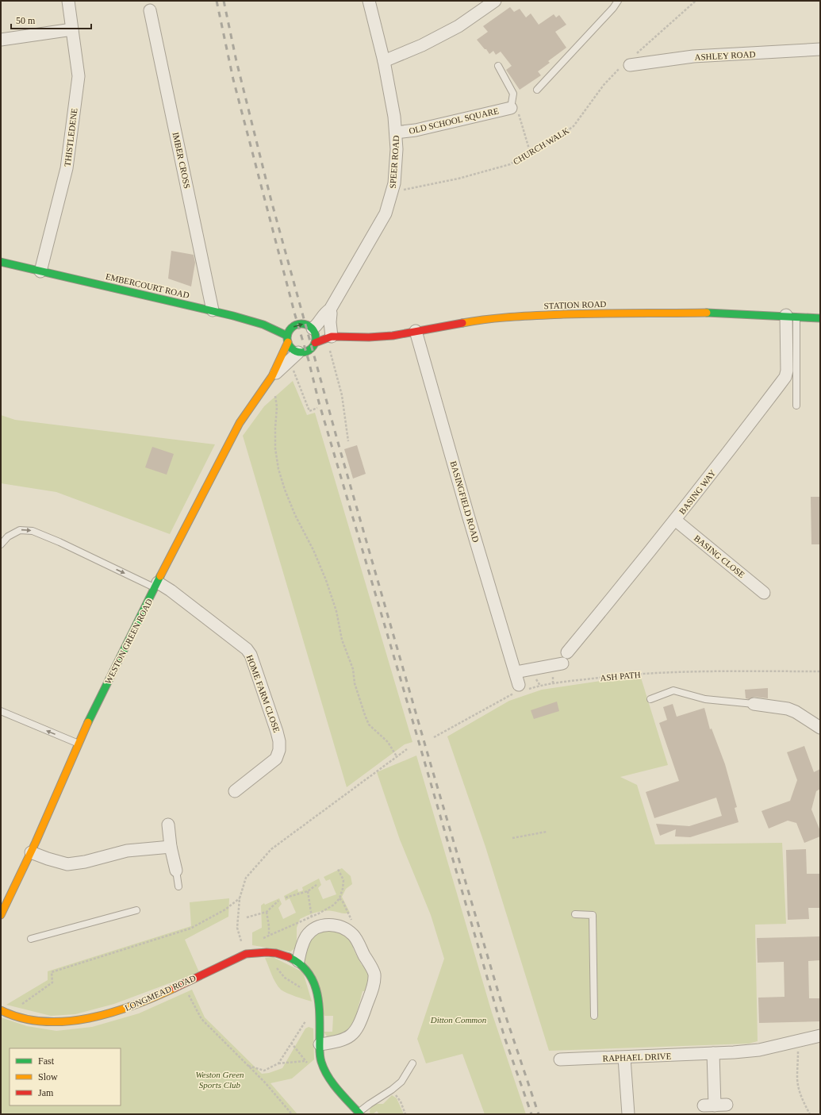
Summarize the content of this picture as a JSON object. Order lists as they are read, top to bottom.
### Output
{
  "streets": {
    "street": [
      "ASHLEY ROAD",
      "OLD SCHOOL SQUARE",
      "THISTLEDENE",
      "IMBER CROSS",
      "SPEER ROAD",
      "EMBERCOURT ROAD",
      "STATION ROAD",
      "BASING WAY",
      "BASINGFIELD ROAD",
      "BASING CLOSE",
      "WESTON GREEN ROAD",
      "HOME FARM CLOSE",
      "LONGMEAD ROAD",
      "RAPHAEL DRIVE"
    ],
    "path": ["CHURCH WALK", "ASH PATH"]
  },
  "crossings": [
    ["ASHLEY ROAD", "CHURCH WALK"],
    ["OLD SCHOOL SQUARE", "SPEER ROAD"],
    ["THISTLEDENE", "EMBERCOURT ROAD"],
    ["CHURCH WALK", "SPEER ROAD"],
    ["IMBER CROSS", "EMBERCOURT ROAD"],
    ["SPEER ROAD", "EMBERCOURT ROAD"],
    ["SPEER ROAD", "STATION ROAD"],
    ["SPEER ROAD", "WESTON GREEN ROAD"],
    ["EMBERCOURT ROAD", "STATION ROAD"],
    ["EMBERCOURT ROAD", "WESTON GREEN ROAD"],
    ["STATION ROAD", "BASING WAY"],
    ["STATION ROAD", "BASINGFIELD ROAD"],
    ["STATION ROAD", "WESTON GREEN ROAD"],
    ["BASING WAY", "BASING CLOSE"],
    ["BASINGFIELD ROAD", "ASH PATH"],
    ["WESTON GREEN ROAD", "HOME FARM CLOSE"]
  ],
  "parks": ["Ditton Common", "Weston Green Sports Club"],
  "legend": ["Fast", "Slow", "Jam"],
  "scale_bar": "50 m"
}
